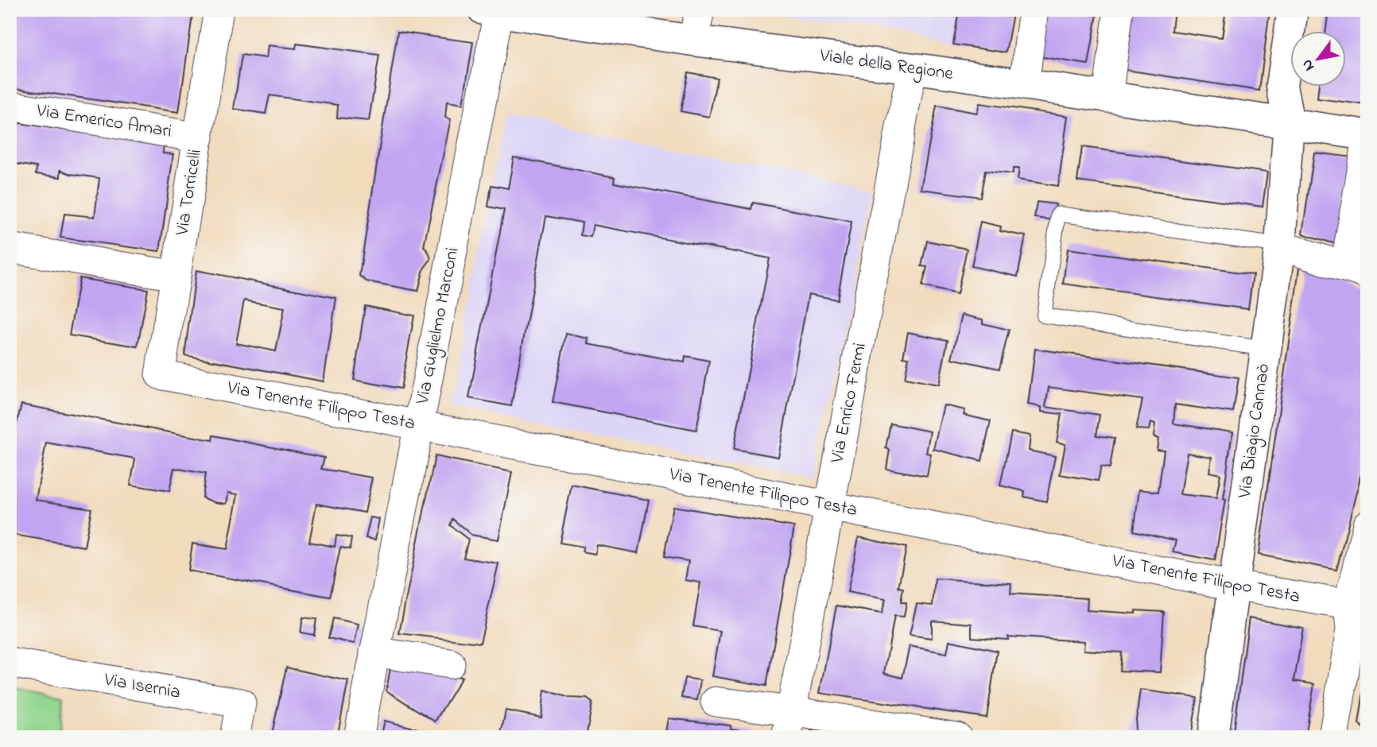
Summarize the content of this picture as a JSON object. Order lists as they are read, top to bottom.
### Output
{
  "streets": {
    "main road": ["Viale della Regione", "Via Biagio Cannaò"],
    "street": [
      "Via Emerico Amari",
      "Via Torricelli",
      "Via Guglielmo Marconi",
      "Via Enrico Fermi",
      "Via Tenente Filippo Testa",
      "Via Isernia"
    ]
  },
  "crossings": [
    ["Viale della Regione", "Via Guglielmo Marconi"],
    ["Viale della Regione", "Via Enrico Fermi"],
    ["Viale della Regione", "Via Biagio Cannaò"],
    ["Via Emerico Amari", "Via Torricelli"],
    ["Via Torricelli", "Via Tenente Filippo Testa"],
    ["Via Guglielmo Marconi", "Via Tenente Filippo Testa"],
    ["Via Enrico Fermi", "Via Tenente Filippo Testa"],
    ["Via Tenente Filippo Testa", "Via Biagio Cannaò"]
  ],
  "north": "bottom left"
}
